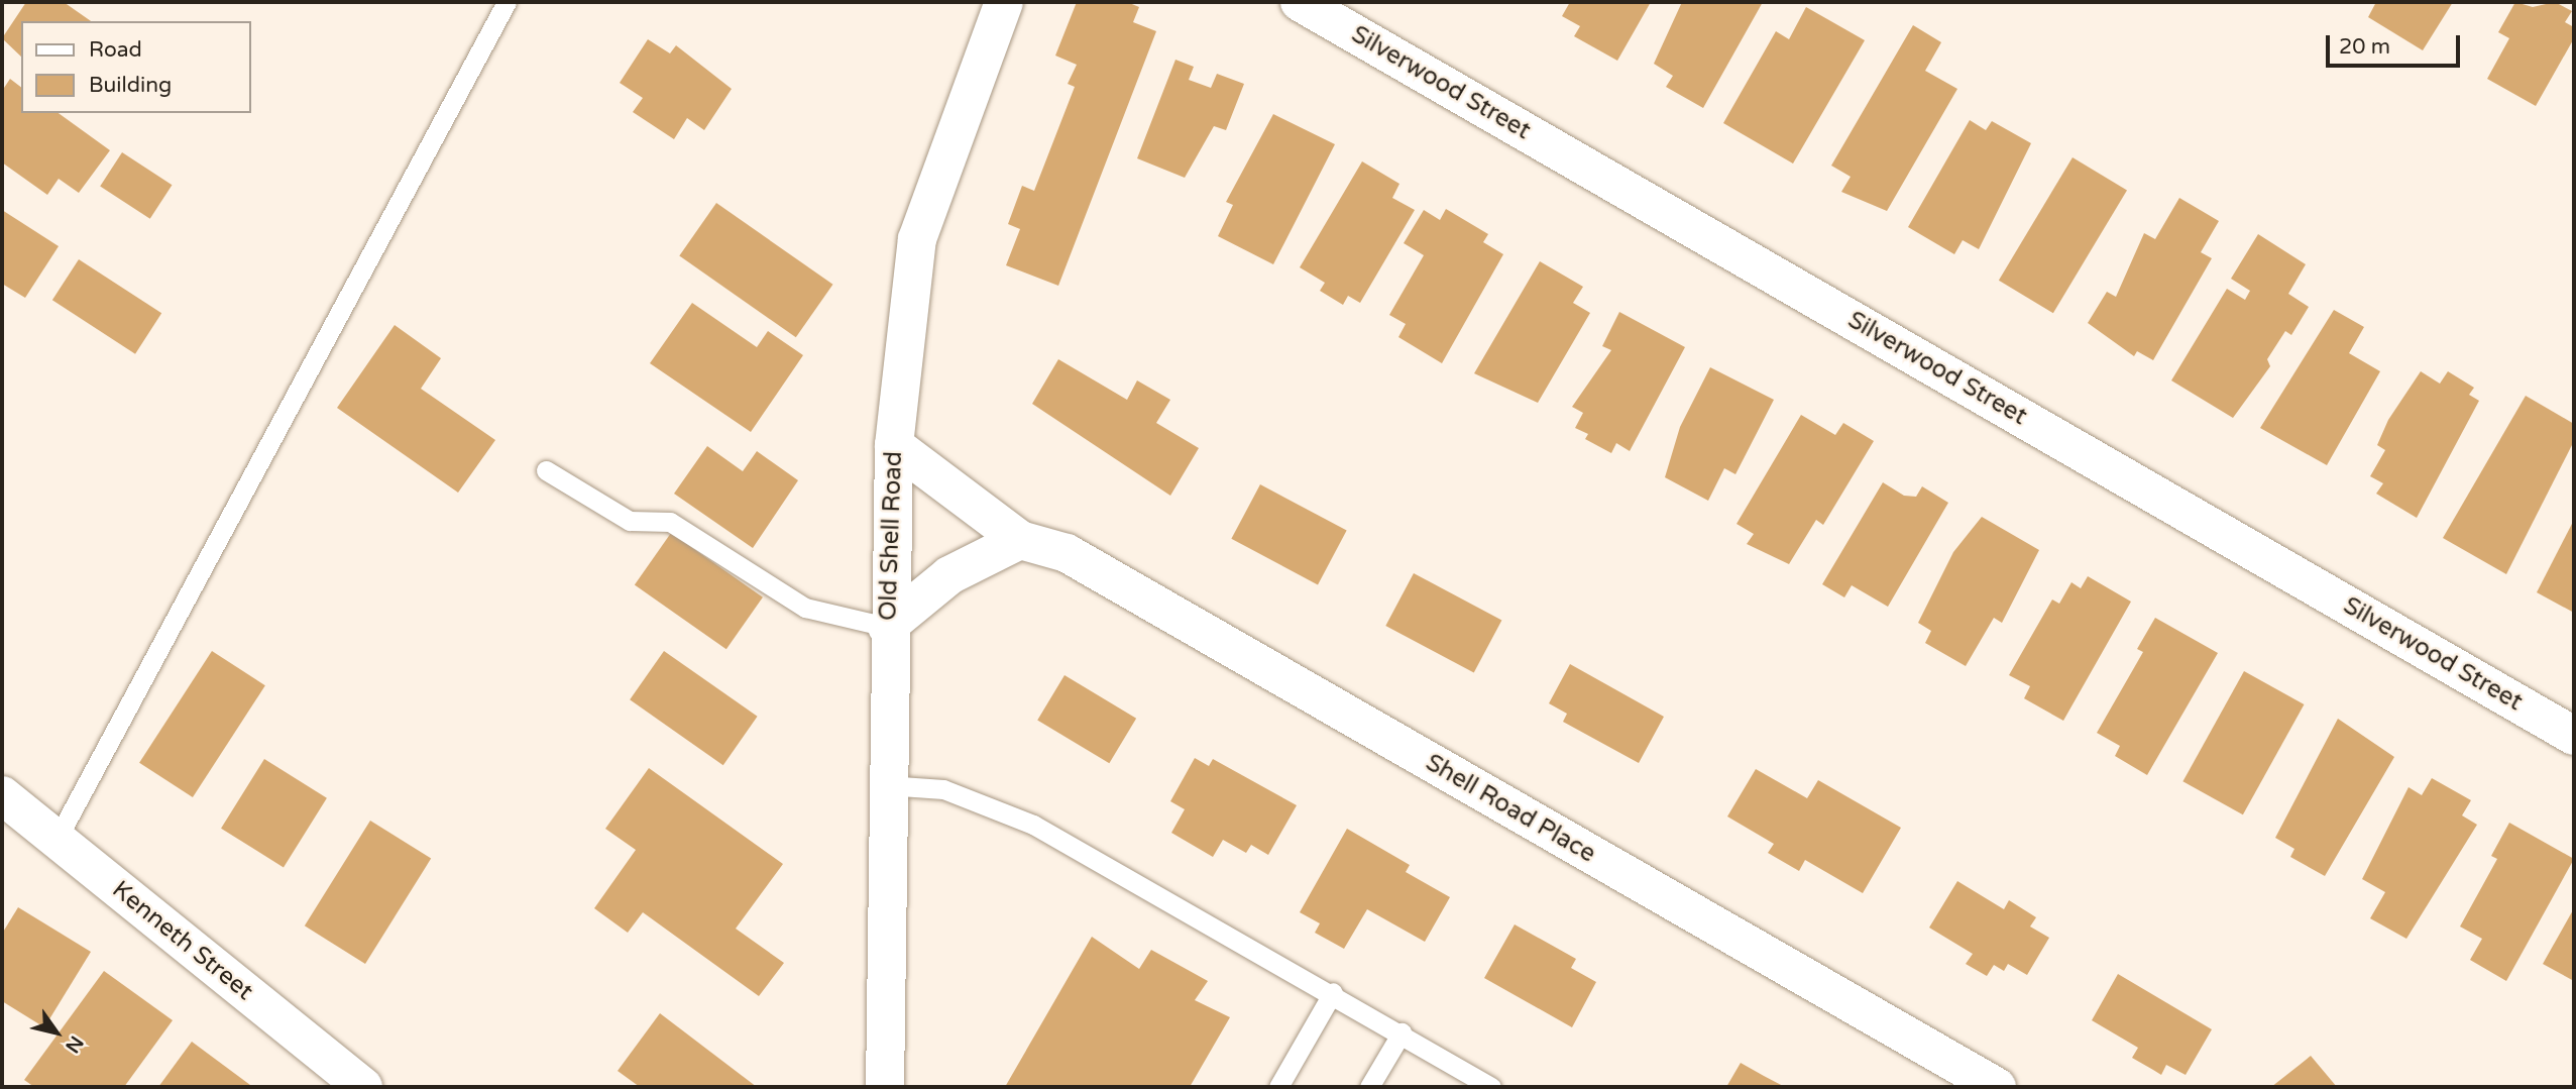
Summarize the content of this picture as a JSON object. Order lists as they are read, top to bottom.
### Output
{
  "streets": {
    "street": [
      "Silverwood Street",
      "Old Shell Road",
      "Shell Road Place",
      "Kenneth Street"
    ]
  },
  "crossings": [
    ["Old Shell Road", "Shell Road Place"]
  ],
  "legend": ["Road", "Building"],
  "scale_bar": "20 m",
  "north": "bottom right"
}
